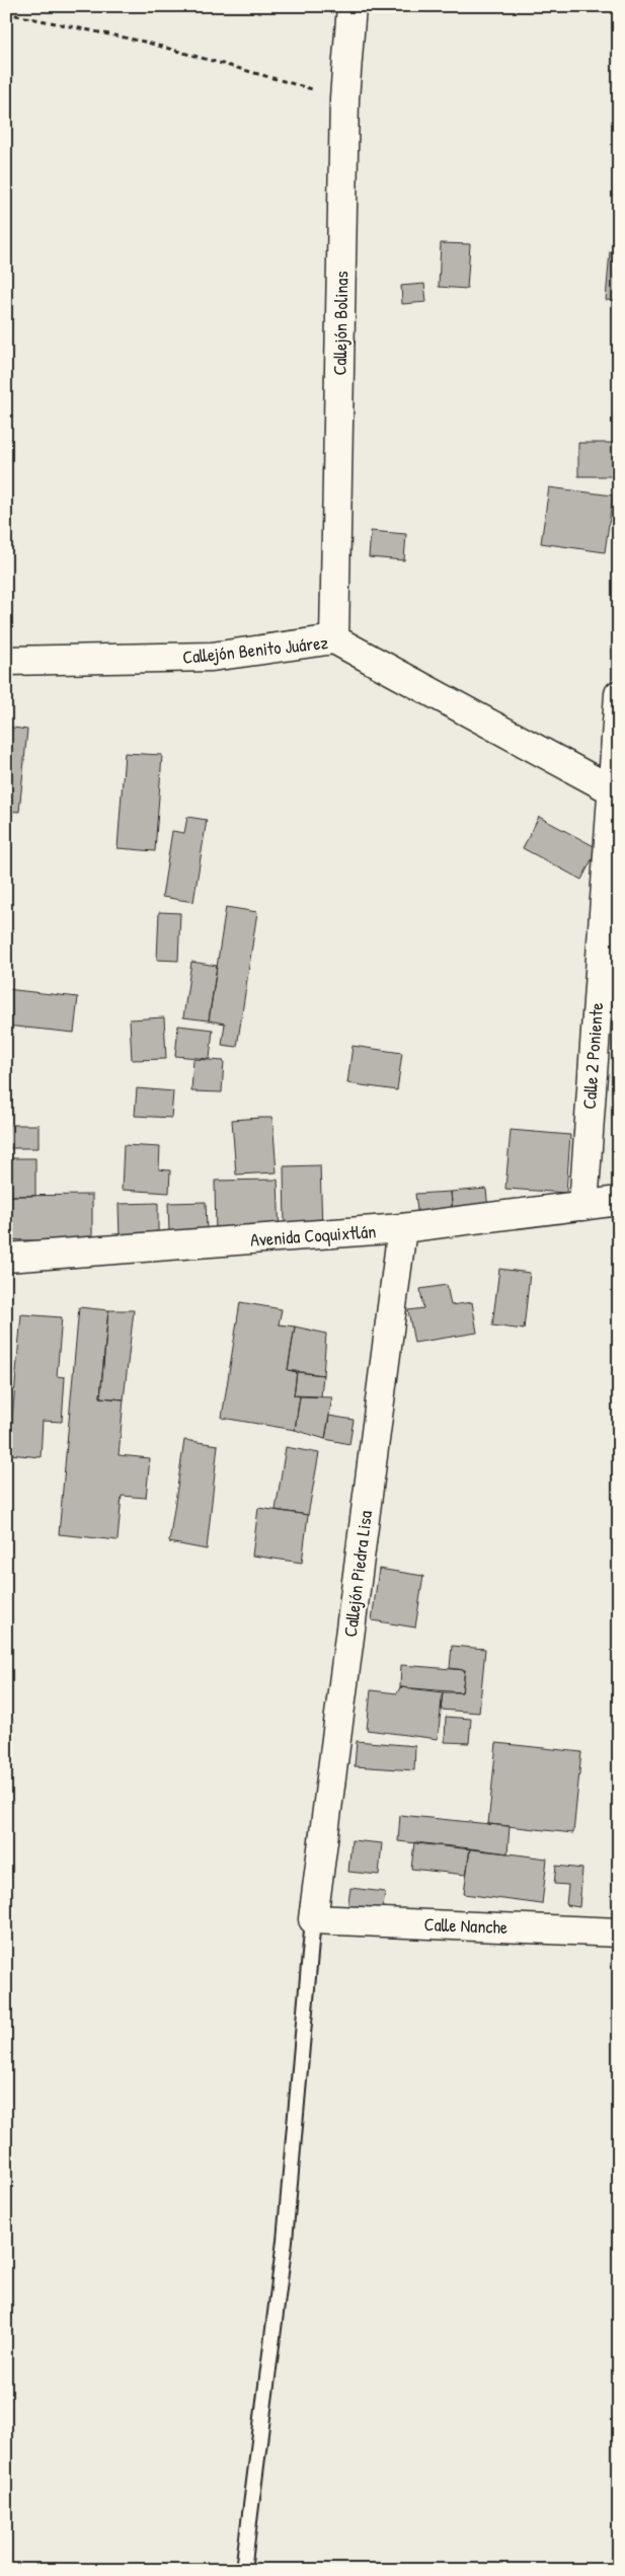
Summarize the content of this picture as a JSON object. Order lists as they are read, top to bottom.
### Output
{
  "streets": {
    "street": [
      "Callejón Bolinas",
      "Callejón Benito Juárez",
      "Calle 2 Poniente",
      "Avenida Coquixtlán",
      "Callejón Piedra Lisa",
      "Calle Nanche"
    ]
  },
  "crossings": [
    ["Callejón Bolinas", "Callejón Benito Juárez"],
    ["Callejón Benito Juárez", "Calle 2 Poniente"],
    ["Calle 2 Poniente", "Avenida Coquixtlán"],
    ["Avenida Coquixtlán", "Callejón Piedra Lisa"],
    ["Callejón Piedra Lisa", "Calle Nanche"]
  ]
}
